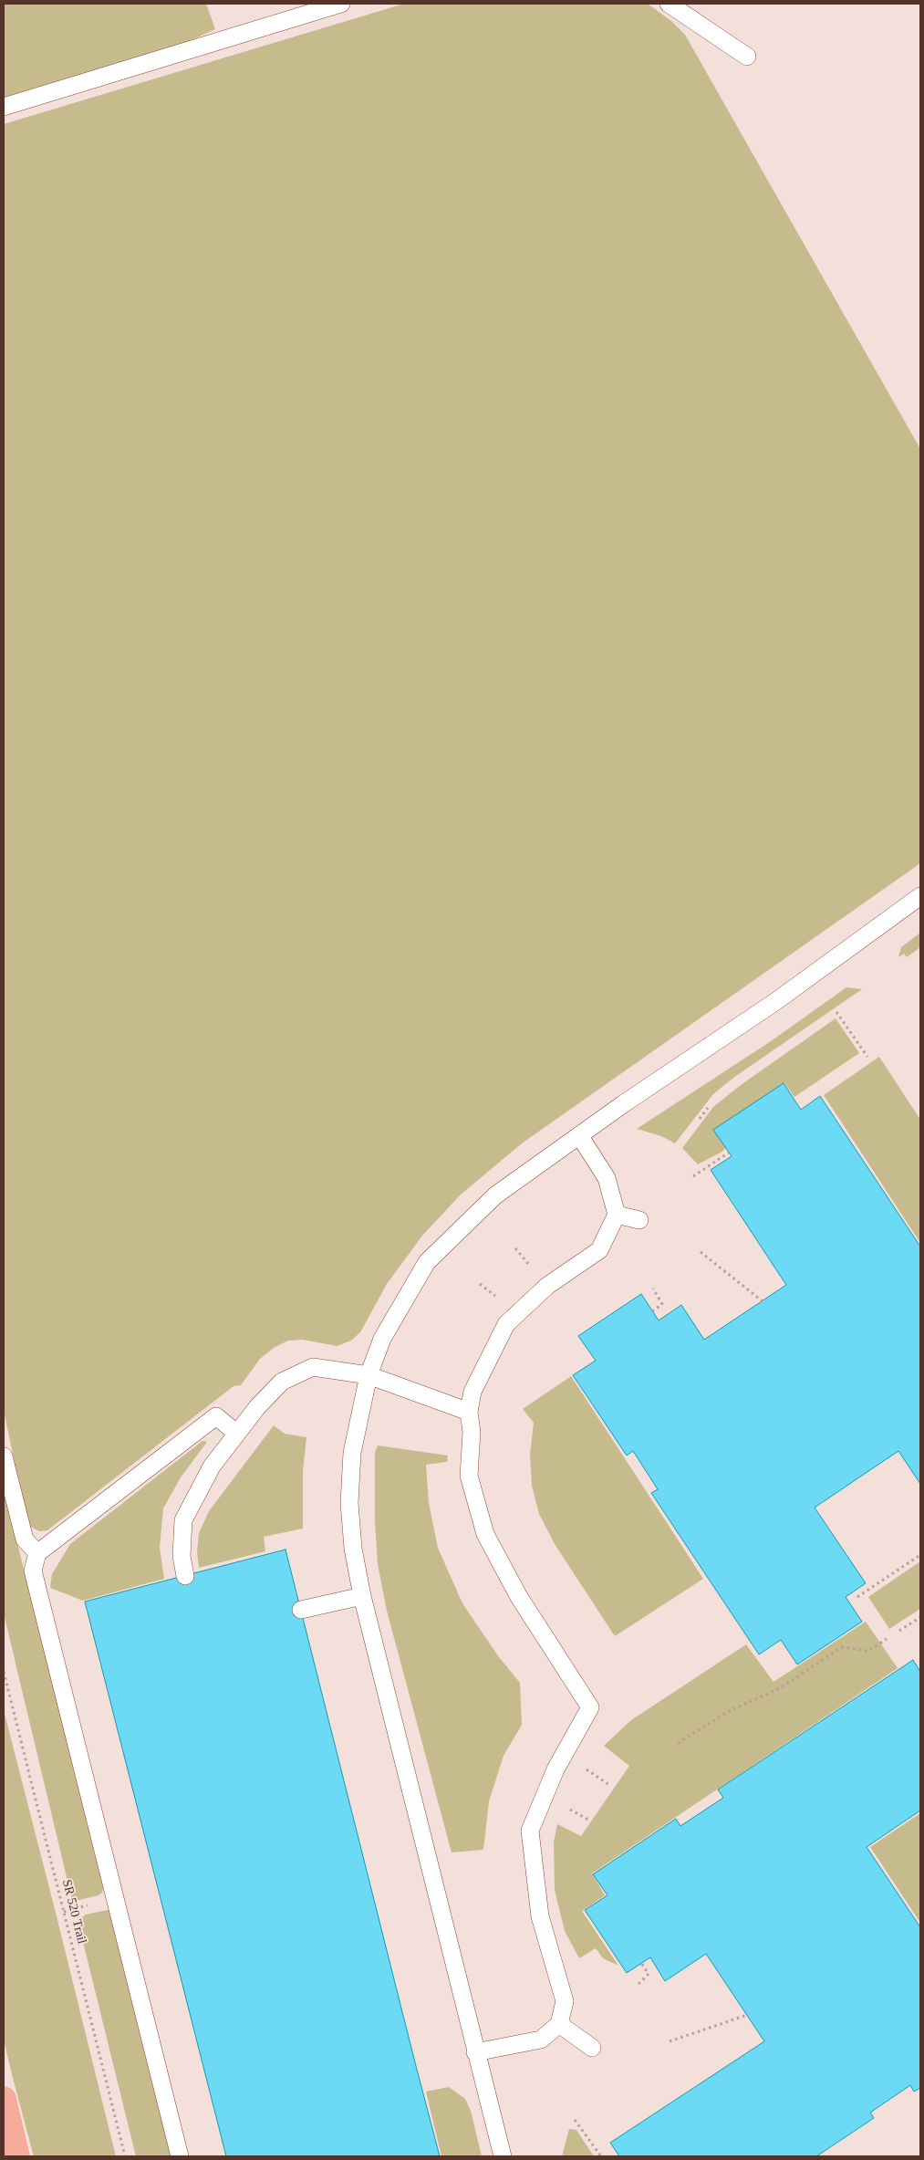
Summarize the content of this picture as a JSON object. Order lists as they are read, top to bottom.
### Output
{
  "streets": {
    "path": ["SR 520 Trail"]
  }
}
